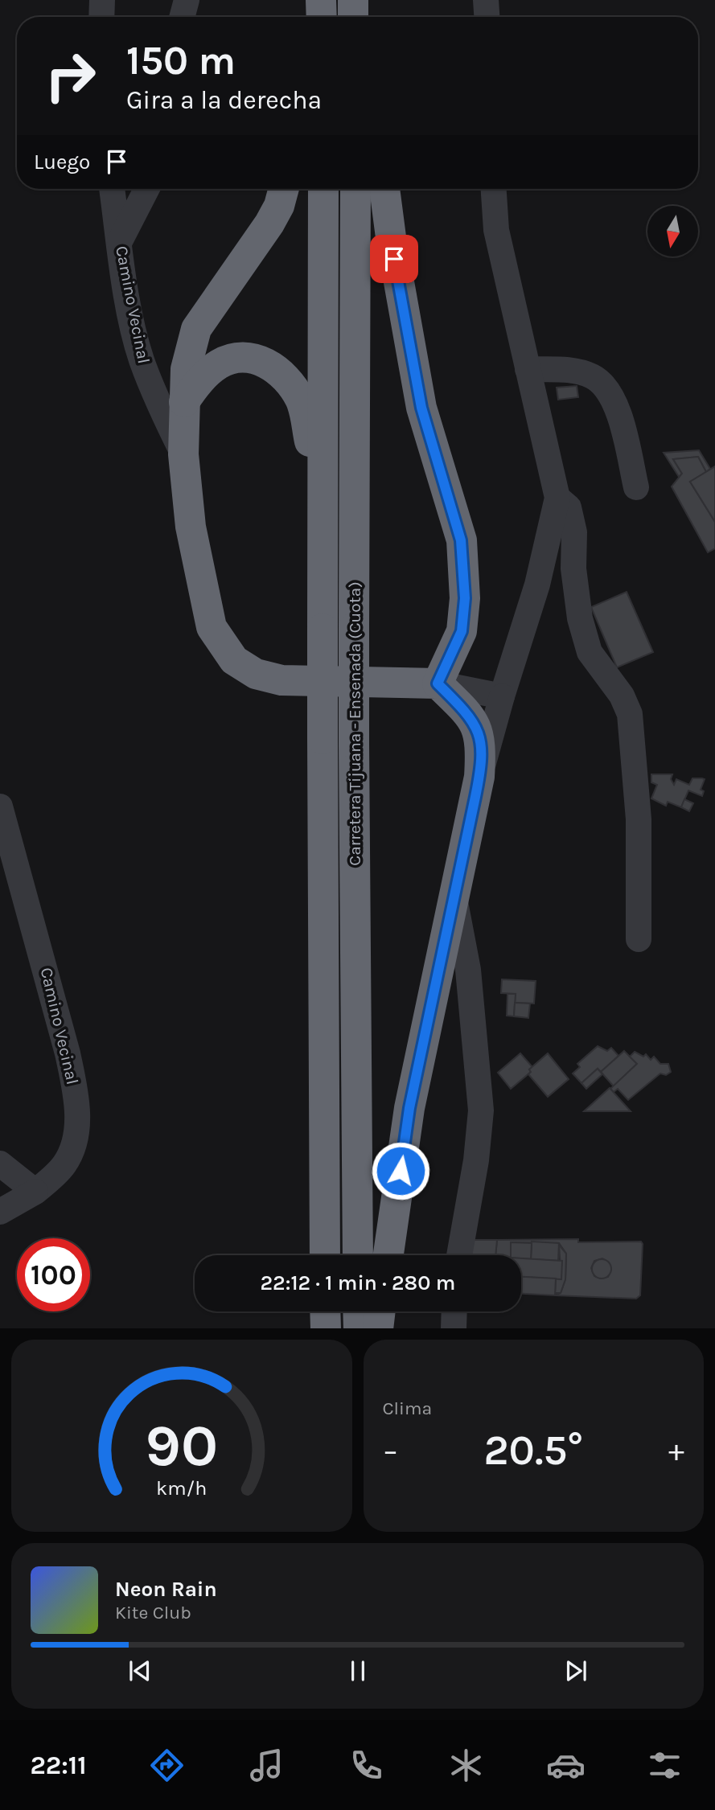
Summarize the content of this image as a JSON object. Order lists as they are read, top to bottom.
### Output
{
  "streets": {
    "highway": ["Carretera Tijuana - Ensenada (Cuota)"],
    "street": ["Camino Vecinal"]
  },
  "north": "bottom",
  "page": {
    "turn": ["150 m", "Gira a la derecha"],
    "then": "Luego",
    "limit": "100",
    "trip": "22:12 · 1 min · 280 m",
    "tile": "Clima",
    "heat": ["−", "20.5°", "+"],
    "song": ["Neon Rain", "Kite Club"],
    "tabs": "22:11",
    "gauge": ["90", "km/h"]
  }
}
